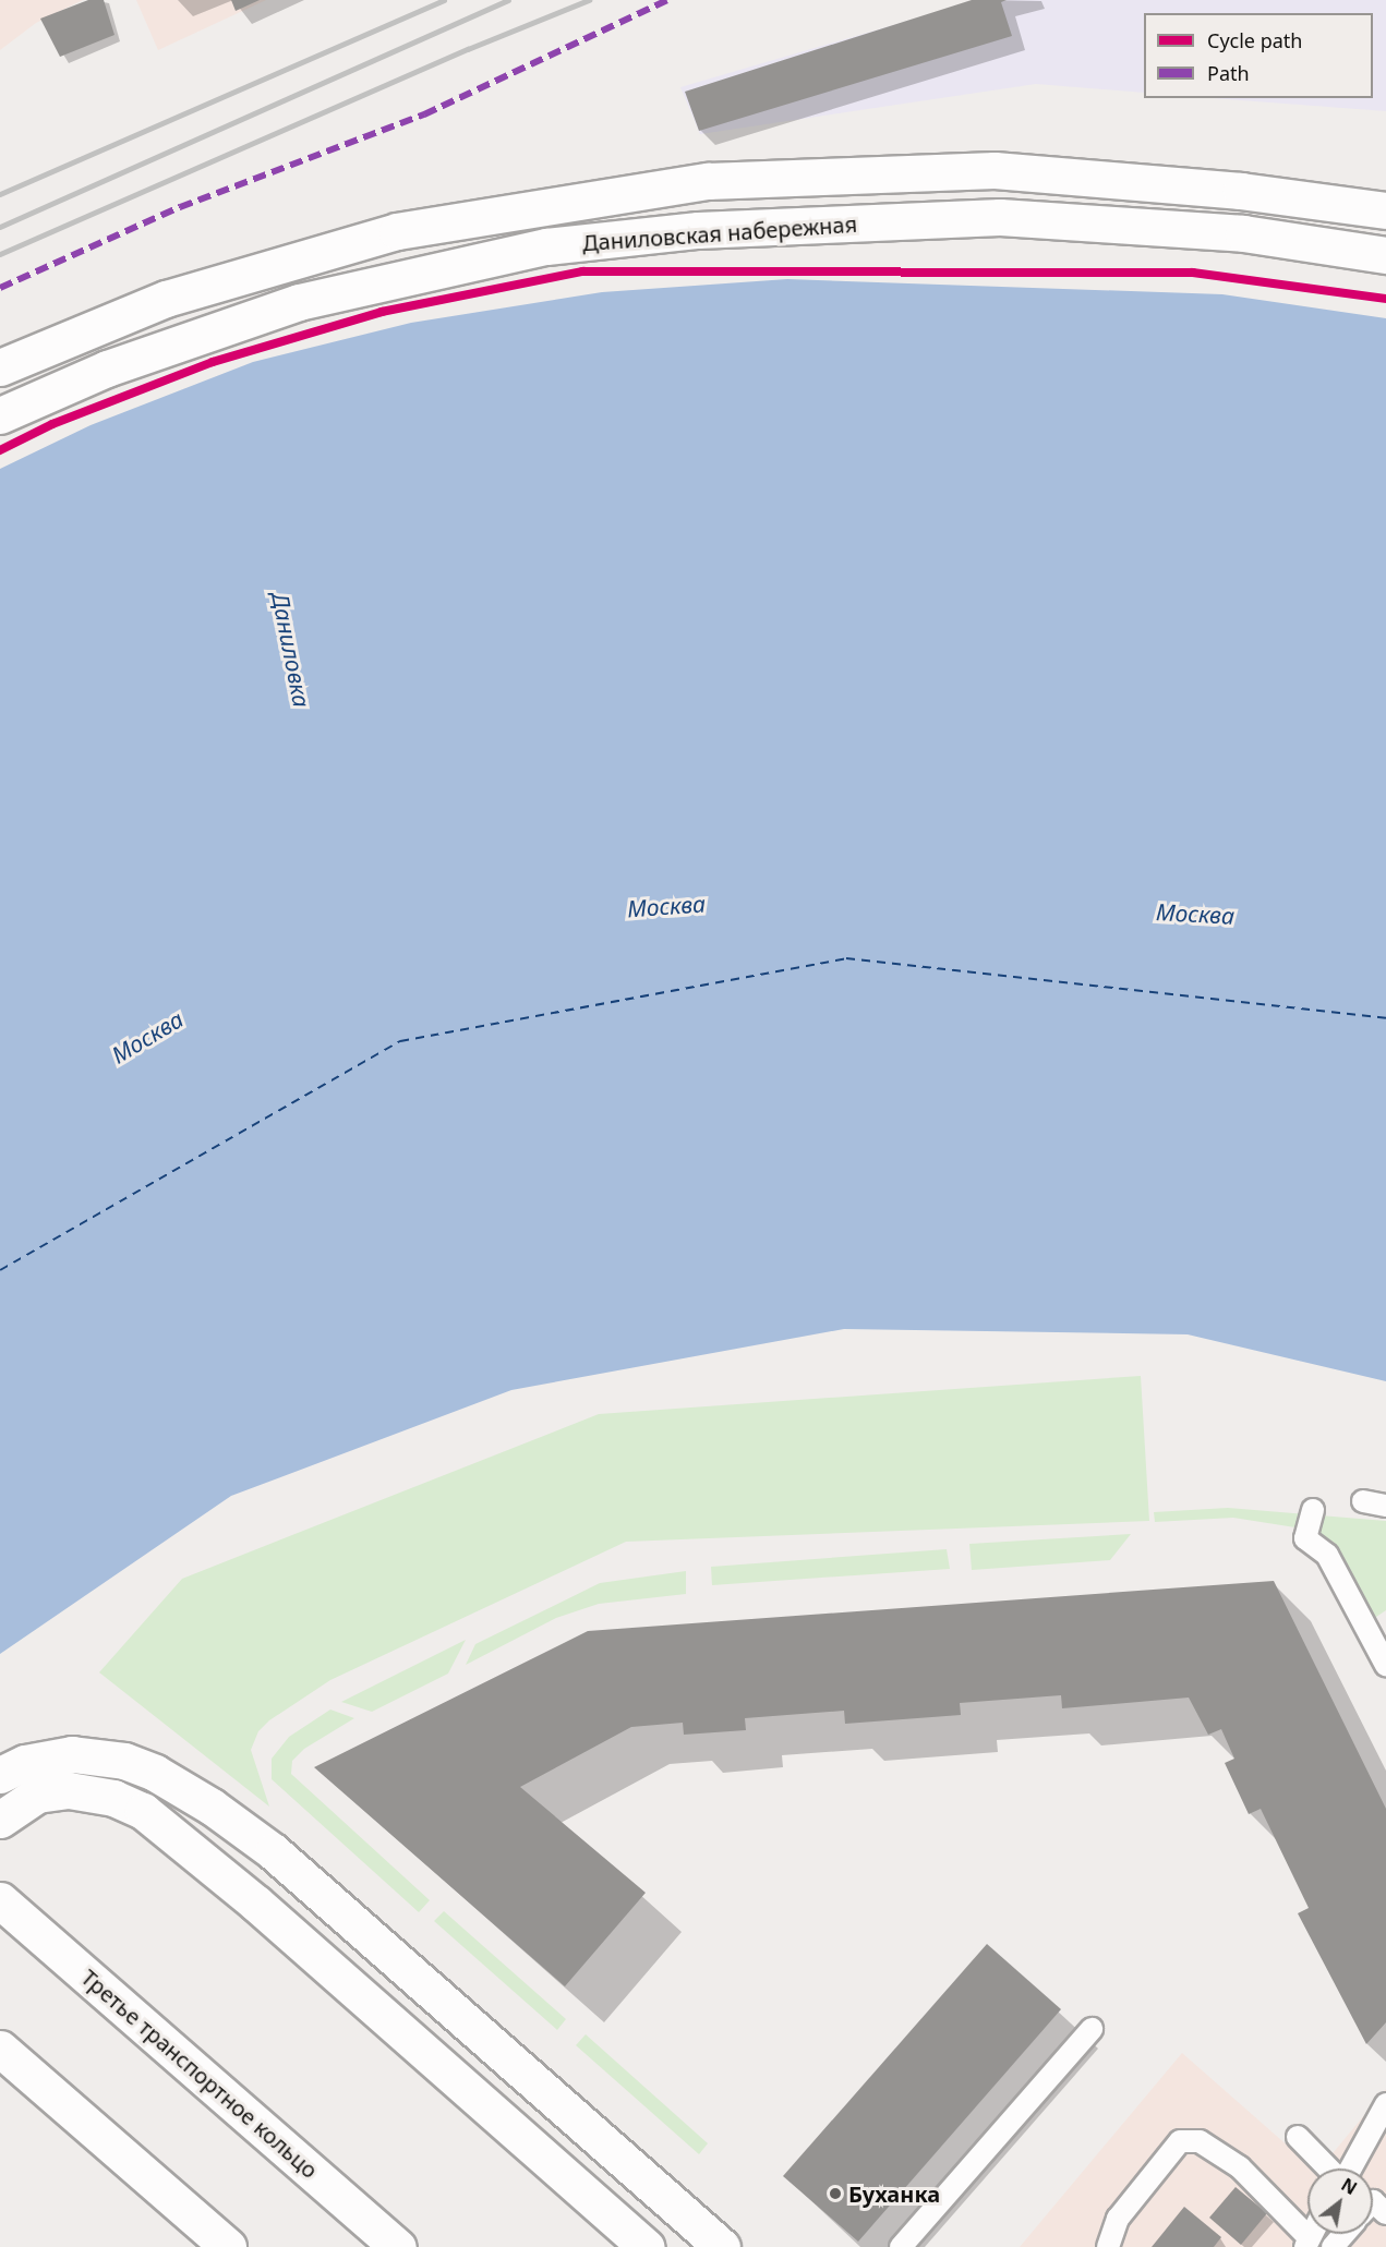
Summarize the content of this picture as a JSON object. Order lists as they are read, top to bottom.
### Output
{
  "streets": {
    "main road": ["Даниловская набережная", "Третье транспортное кольцо"]
  },
  "water": ["Даниловка", "Москва"],
  "places": ["Буханка"],
  "legend": ["Cycle path", "Path"],
  "north": "top right"
}
